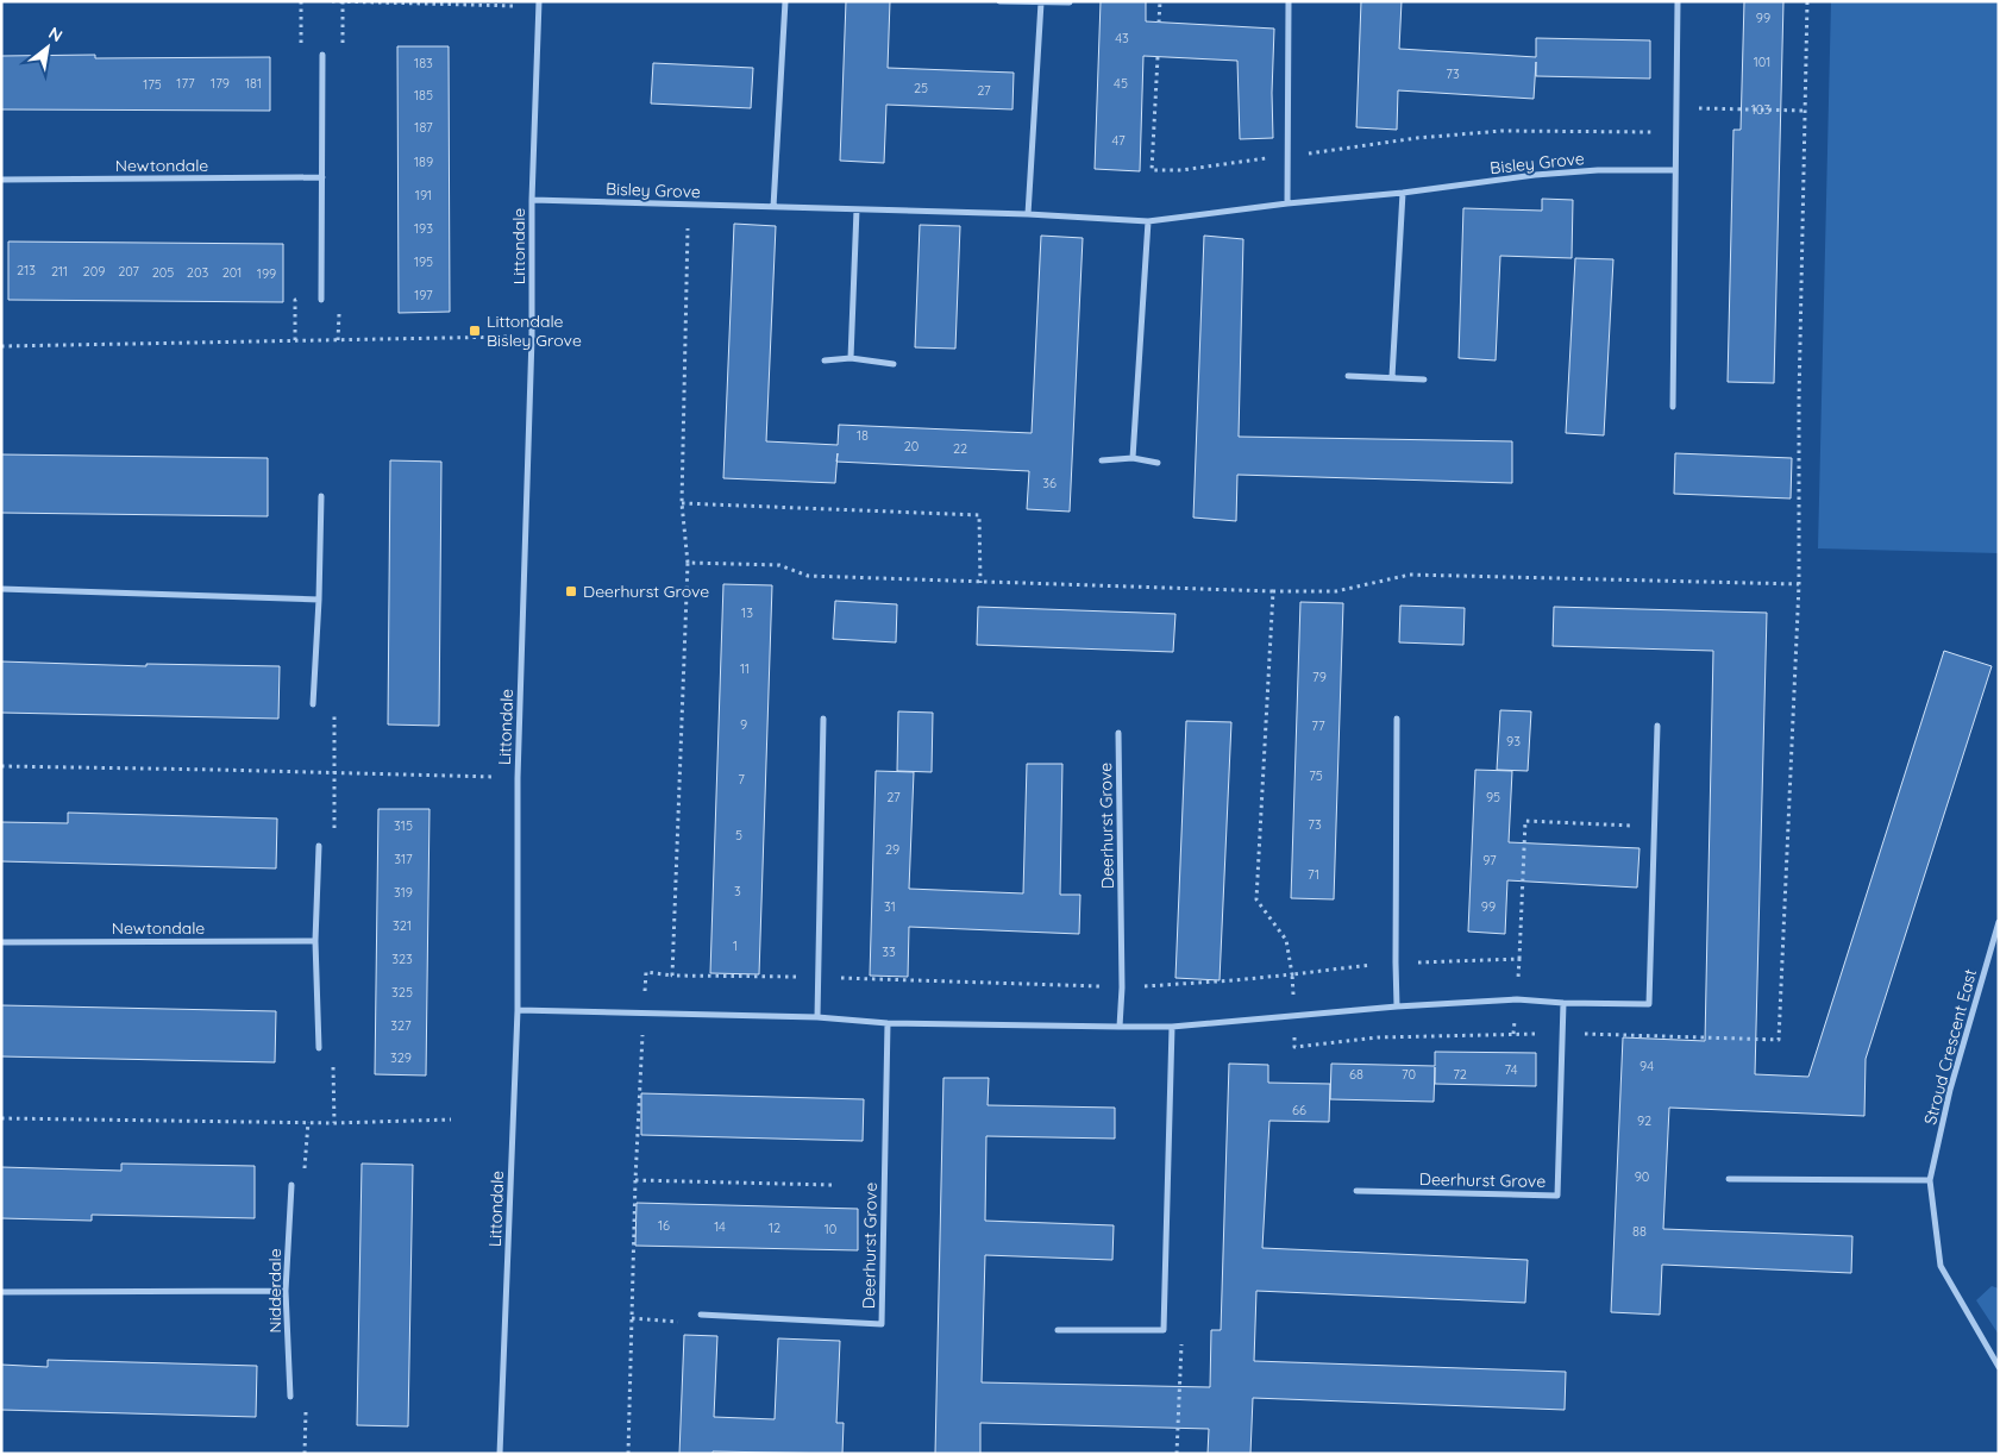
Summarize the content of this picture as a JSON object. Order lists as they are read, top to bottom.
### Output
{
  "streets": {
    "street": [
      "Bisley Grove",
      "Newtondale",
      "Littondale",
      "Deerhurst Grove",
      "Stroud Crescent East",
      "Nidderdale"
    ]
  },
  "crossings": [
    ["Bisley Grove", "Littondale"]
  ],
  "places": {
    "transit": ["Littondale Bisley Grove", "Deerhurst Grove"]
  },
  "house_numbers": [
    "99",
    "43",
    "101",
    "183",
    "73",
    "177",
    "179",
    "181",
    "45",
    "175",
    "25",
    "27",
    "185",
    "103",
    "187",
    "47",
    "189",
    "191",
    "193",
    "195",
    "213",
    "211",
    "209",
    "207",
    "205",
    "203",
    "201",
    "199",
    "197",
    "18",
    "20",
    "22",
    "36",
    "13",
    "11",
    "79",
    "9",
    "77",
    "93",
    "75",
    "7",
    "27",
    "95",
    "73",
    "315",
    "5",
    "29",
    "317",
    "97",
    "71",
    "3",
    "319",
    "31",
    "99",
    "321",
    "1",
    "33",
    "323",
    "325",
    "327",
    "329",
    "94",
    "74",
    "68",
    "70",
    "72",
    "66",
    "92",
    "90",
    "16",
    "14",
    "12",
    "10",
    "88"
  ],
  "north": "top right"
}
